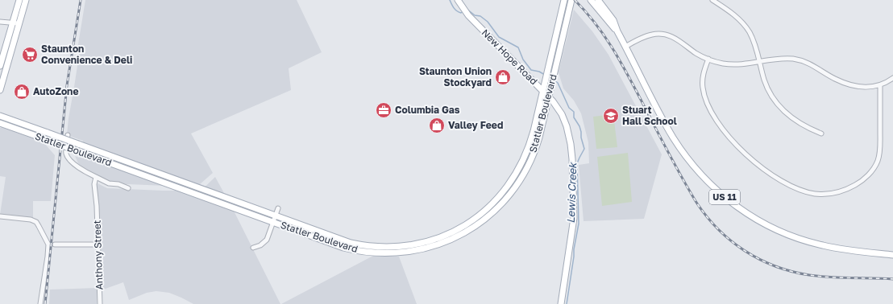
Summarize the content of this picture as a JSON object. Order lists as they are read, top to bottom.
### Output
{
  "streets": {
    "main road": ["New Hope Road", "Statler Boulevard", "US 11"],
    "street": ["Anthony Street"]
  },
  "crossings": [
    ["New Hope Road", "Statler Boulevard"]
  ],
  "water": ["Lewis Creek"],
  "places": {
    "supermarket": ["Staunton Convenience & Deli"],
    "shop": ["Staunton Union Stockyard", "AutoZone", "Valley Feed"],
    "office": ["Columbia Gas"],
    "school or university": ["Stuart Hall School"]
  }
}
